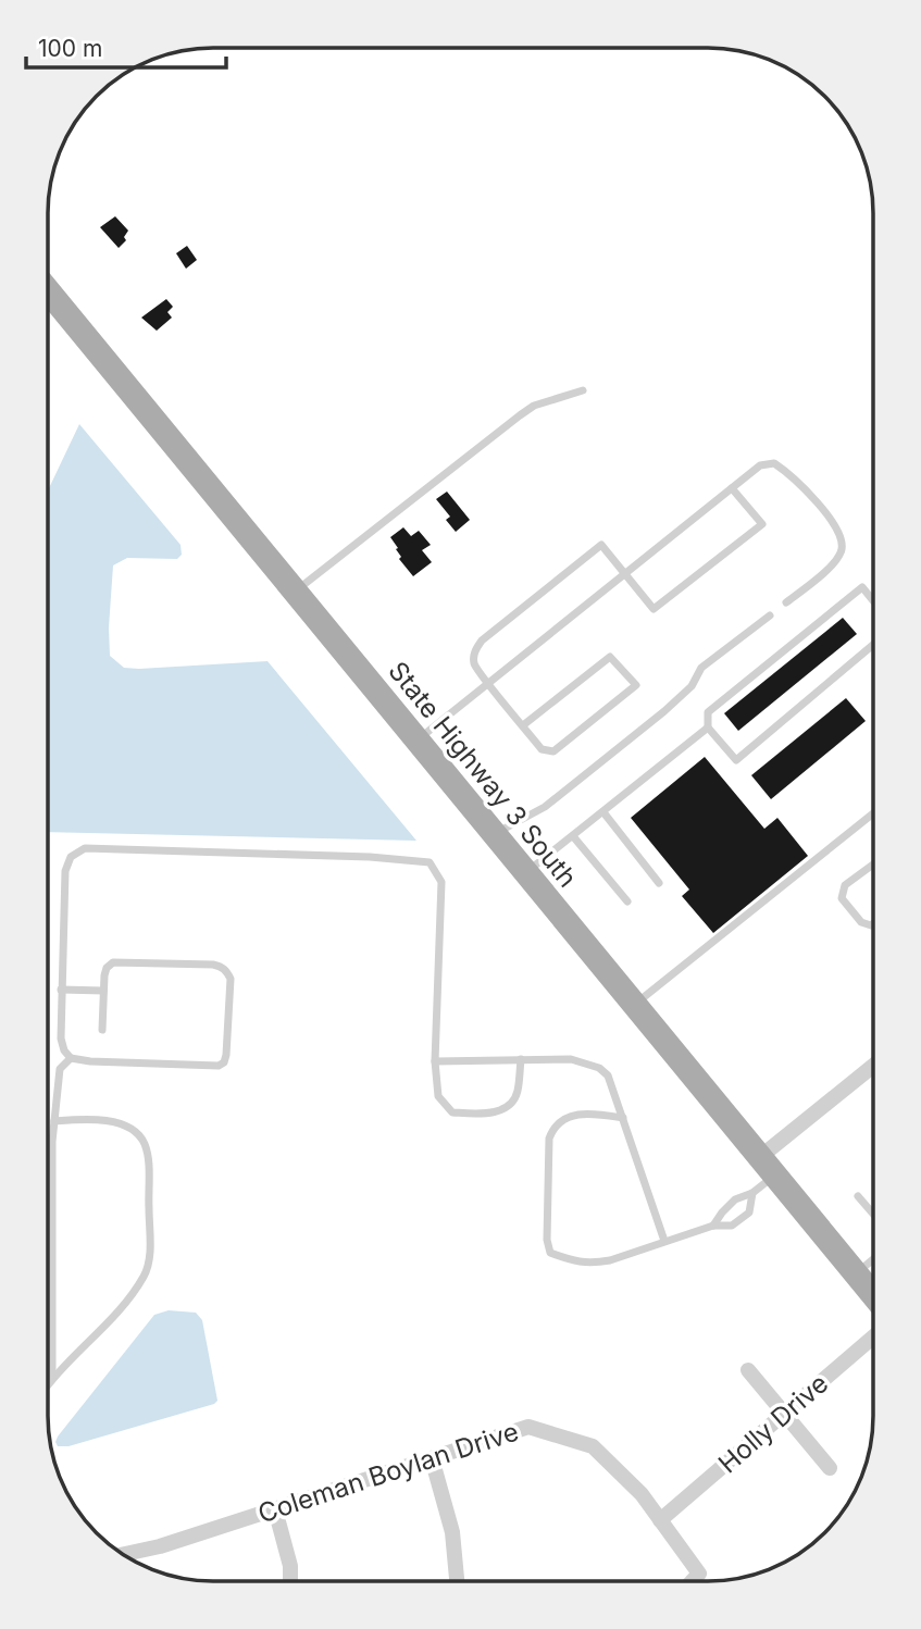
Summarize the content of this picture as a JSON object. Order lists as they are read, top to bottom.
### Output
{
  "streets": {
    "main road": ["State Highway 3 South"],
    "street": ["Holly Drive", "Coleman Boylan Drive"]
  },
  "crossings": [
    ["Holly Drive", "Coleman Boylan Drive"]
  ],
  "scale_bar": "100 m"
}
